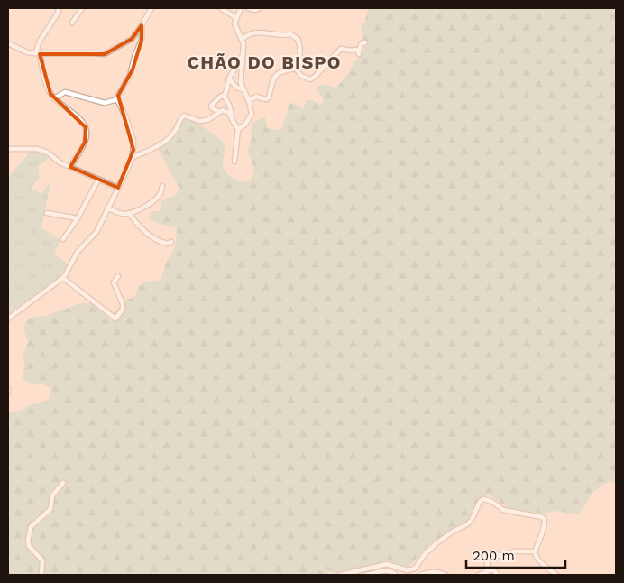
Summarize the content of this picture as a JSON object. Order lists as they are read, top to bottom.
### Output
{
  "districts": ["CHÃO DO BISPO"],
  "scale_bar": "200 m"
}
